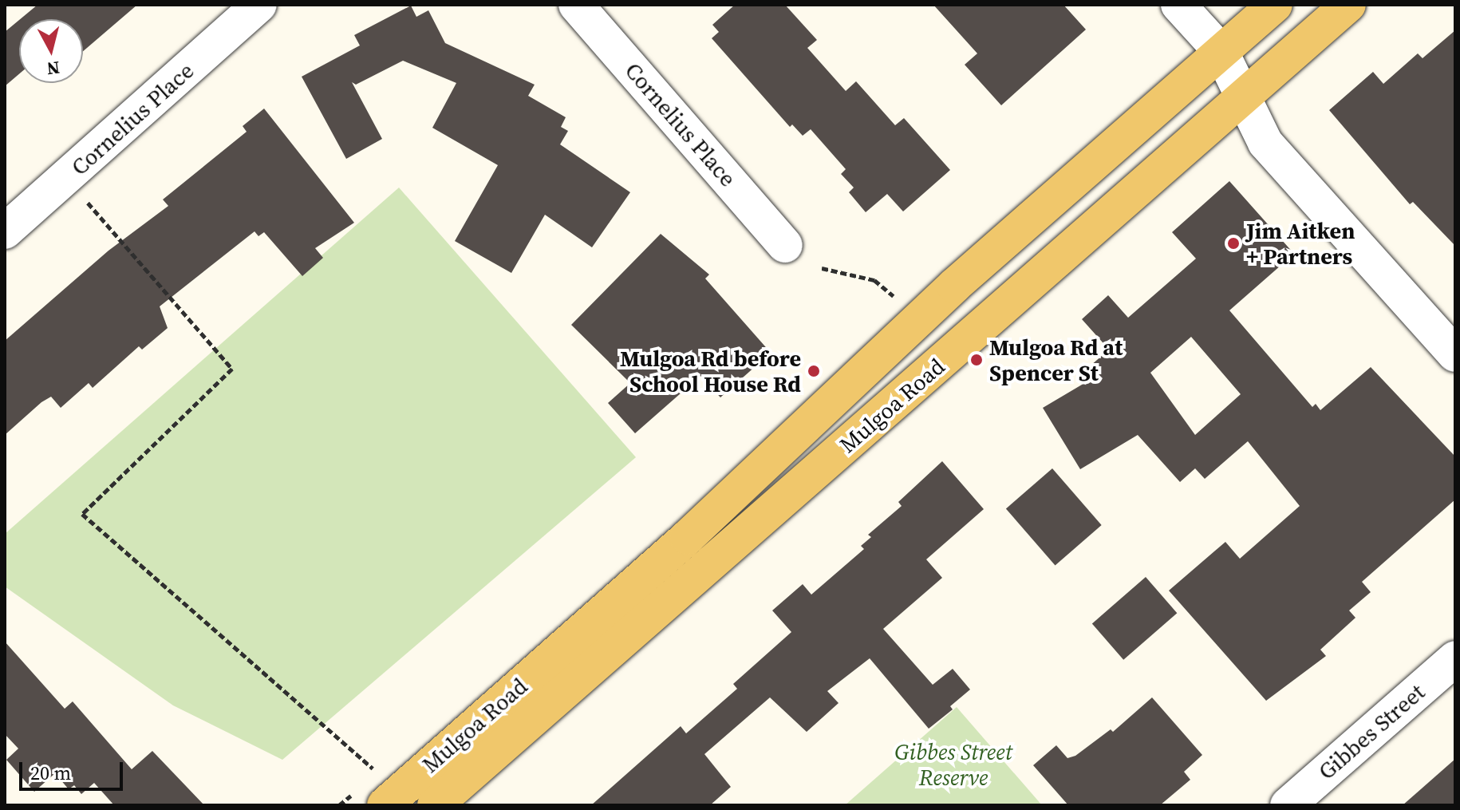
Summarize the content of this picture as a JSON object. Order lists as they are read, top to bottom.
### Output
{
  "streets": {
    "main road": ["Mulgoa Road"],
    "street": ["Cornelius Place", "Gibbes Street"]
  },
  "parks": ["Gibbes Street Reserve"],
  "places": ["Jim Aitken + Partners", "Mulgoa Rd at Spencer St", "Mulgoa Rd before School House Rd"],
  "scale_bar": "20 m",
  "north": "bottom"
}
